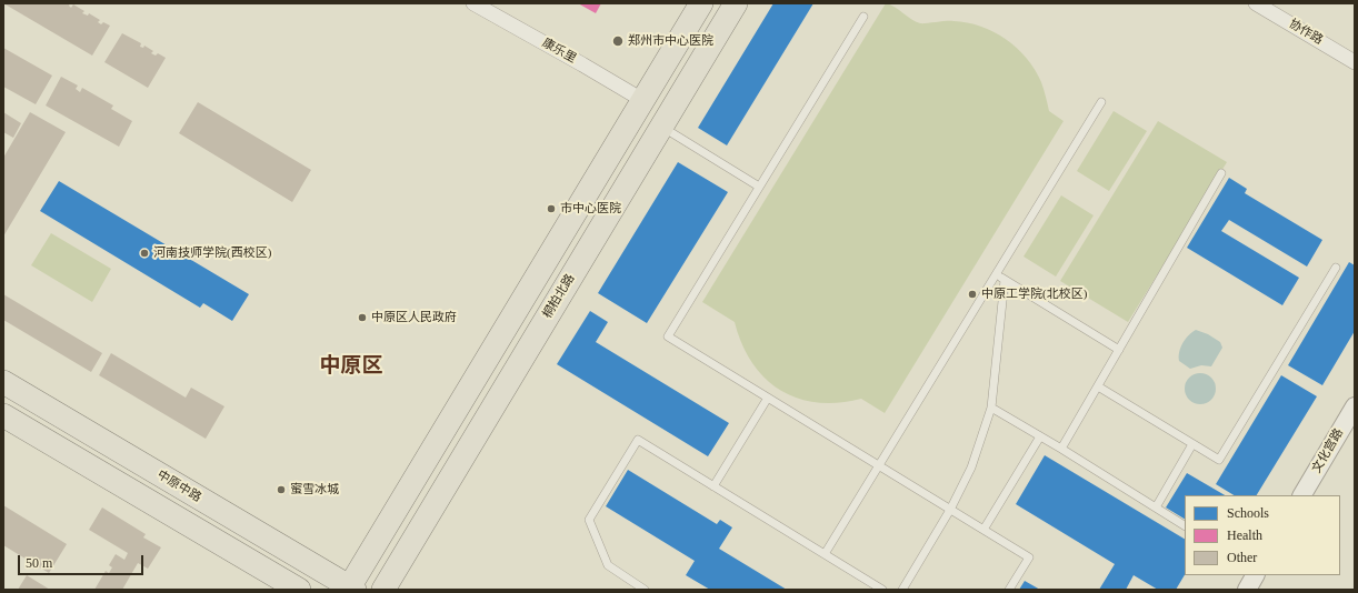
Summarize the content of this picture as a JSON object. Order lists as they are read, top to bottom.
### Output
{
  "streets": {
    "main road": ["桐柏北路", "中原中路"],
    "street": ["协作路", "康乐里", "文化宫路"]
  },
  "districts": ["中原区"],
  "places": [
    "郑州市中心医院",
    "市中心医院",
    "河南技师学院(西校区)",
    "中原工学院(北校区)",
    "中原区人民政府",
    "蜜雪冰城"
  ],
  "legend": ["Schools", "Health", "Other"],
  "scale_bar": "50 m"
}
